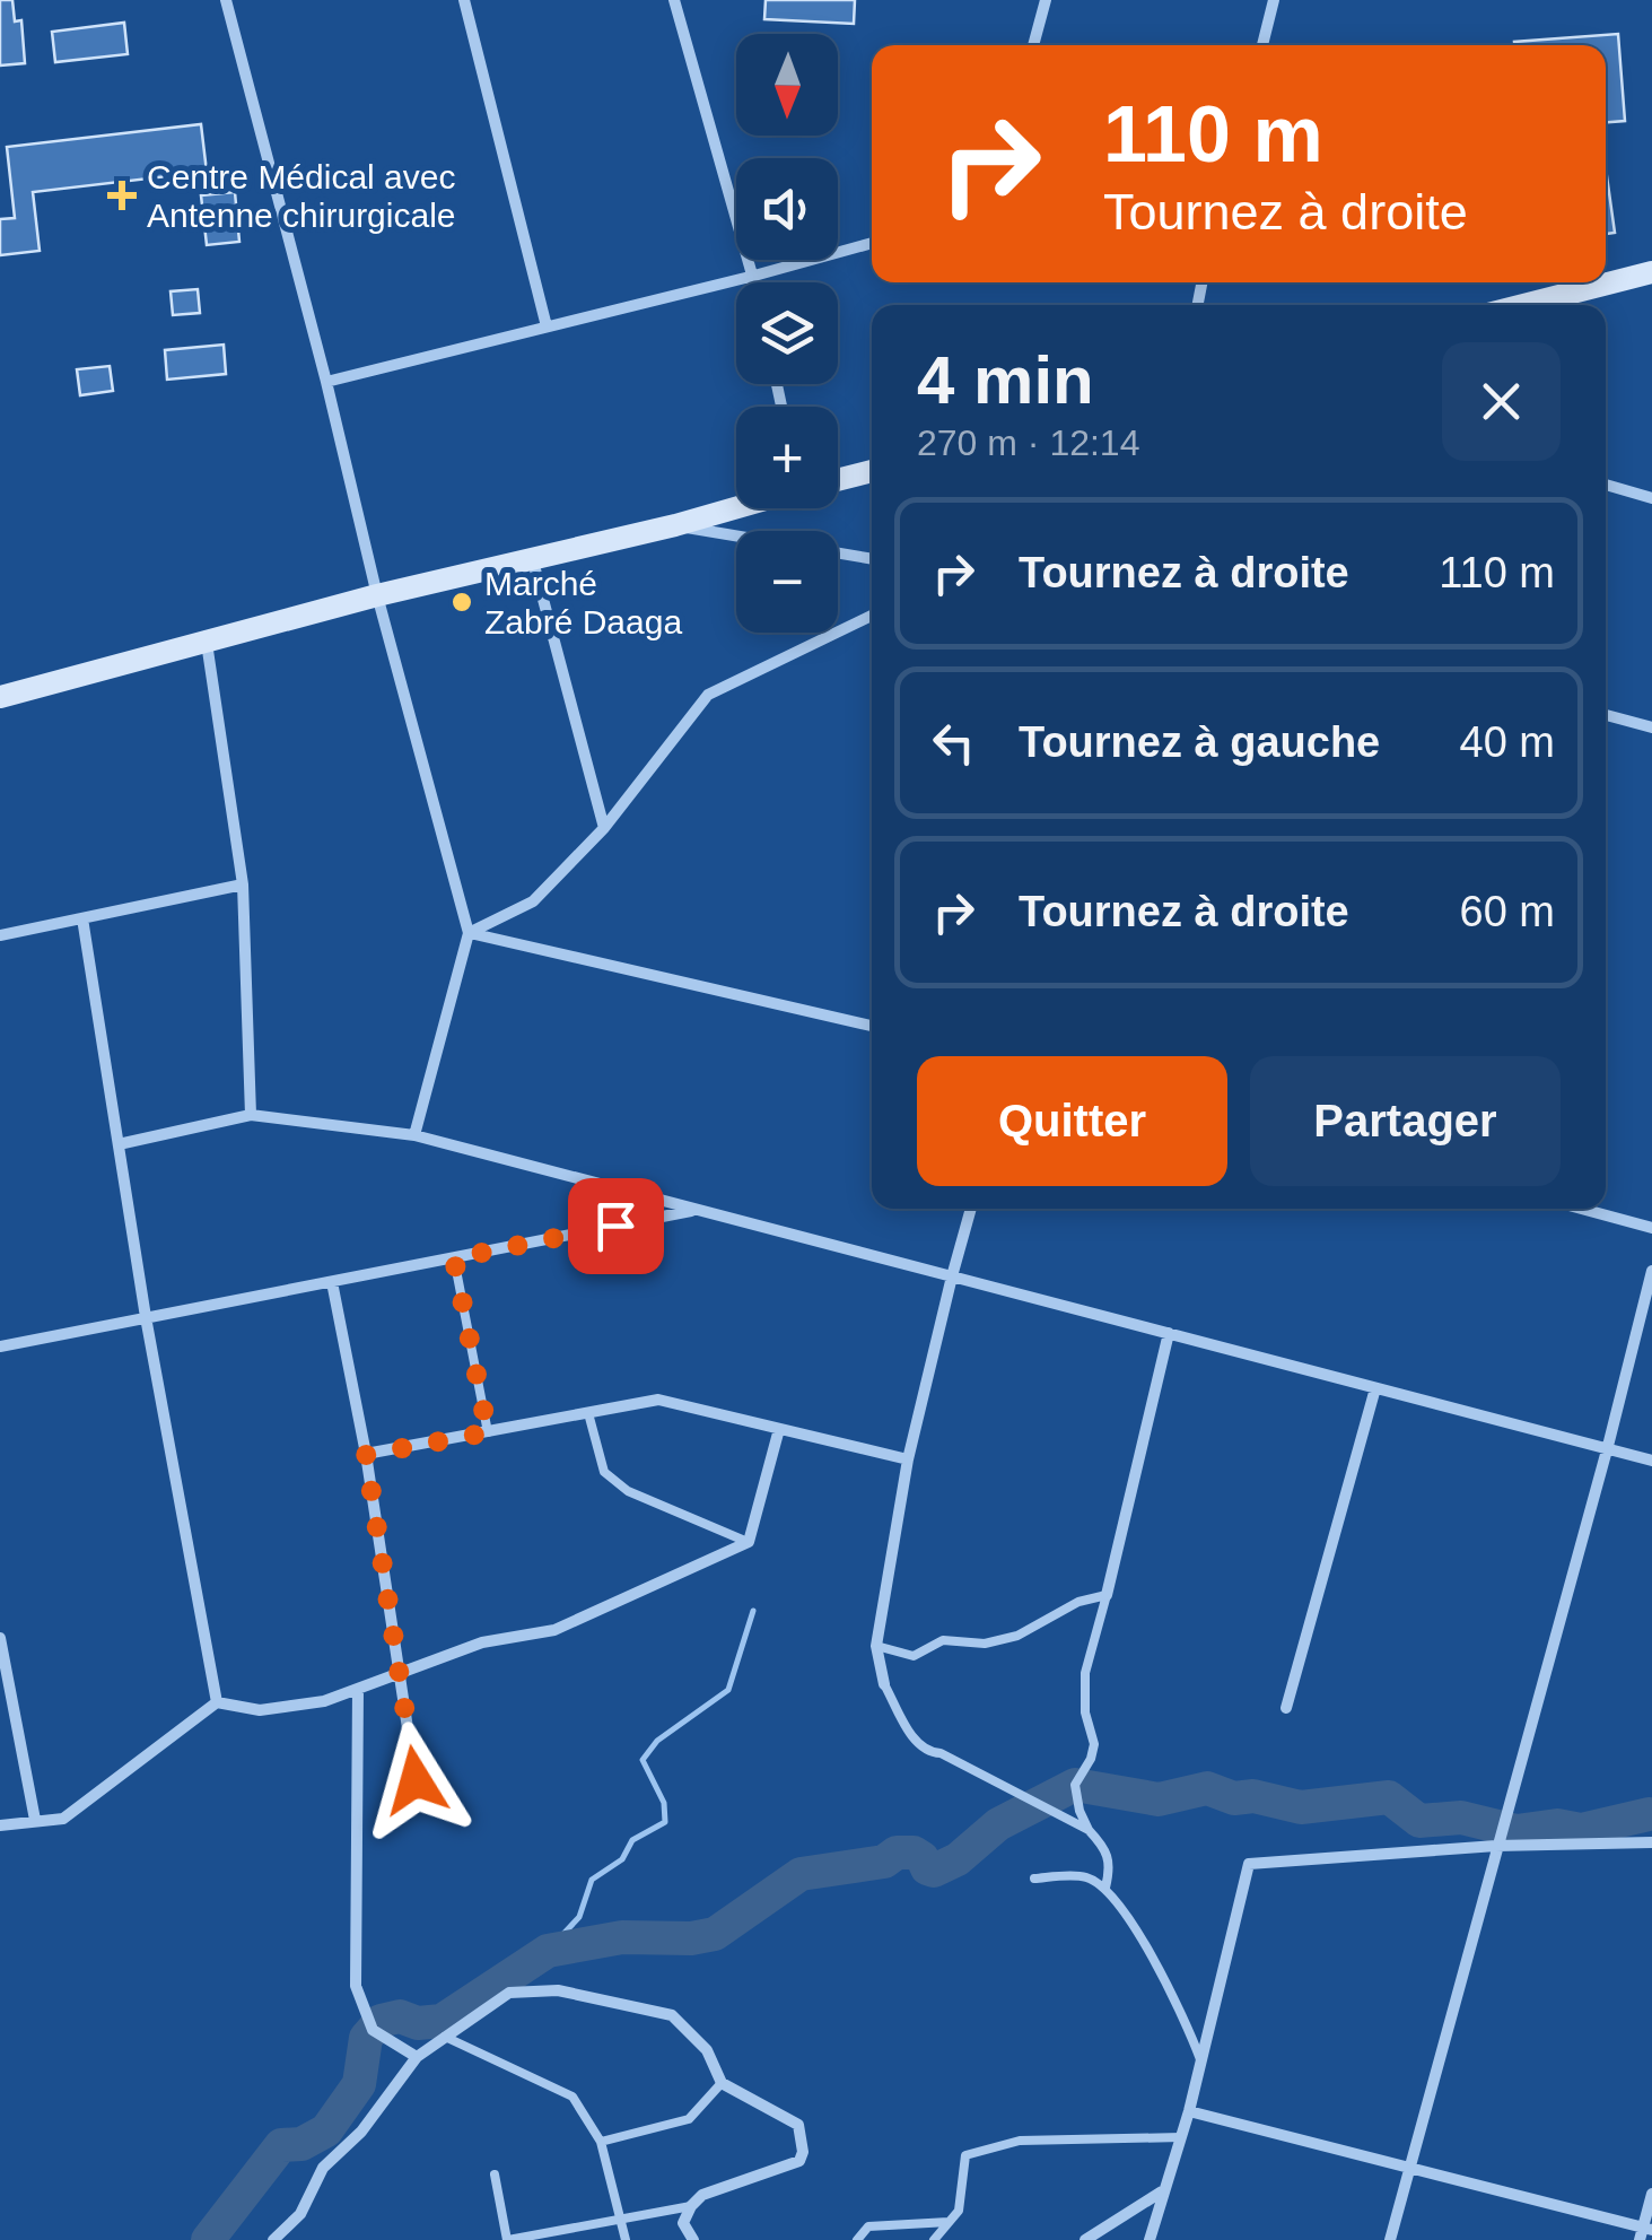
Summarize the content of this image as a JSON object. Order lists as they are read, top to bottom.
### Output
{
  "places": {
    "health": ["Centre Médical avec Antenne chirurgicale"],
    "other": ["Marché Zabré Daaga"]
  },
  "north": "bottom",
  "page": {
    "map_buttons": ["+", "−"],
    "turn": ["110 m", "Tournez à droite"],
    "heading": ["4 min", "270 m · 12:14"],
    "list": [
      {
        "name": "Tournez à droite",
        "value": "110 m"
      },
      {
        "name": "Tournez à gauche",
        "value": "40 m"
      },
      {
        "name": "Tournez à droite",
        "value": "60 m"
      }
    ],
    "buttons": ["Quitter", "Partager"]
  }
}
